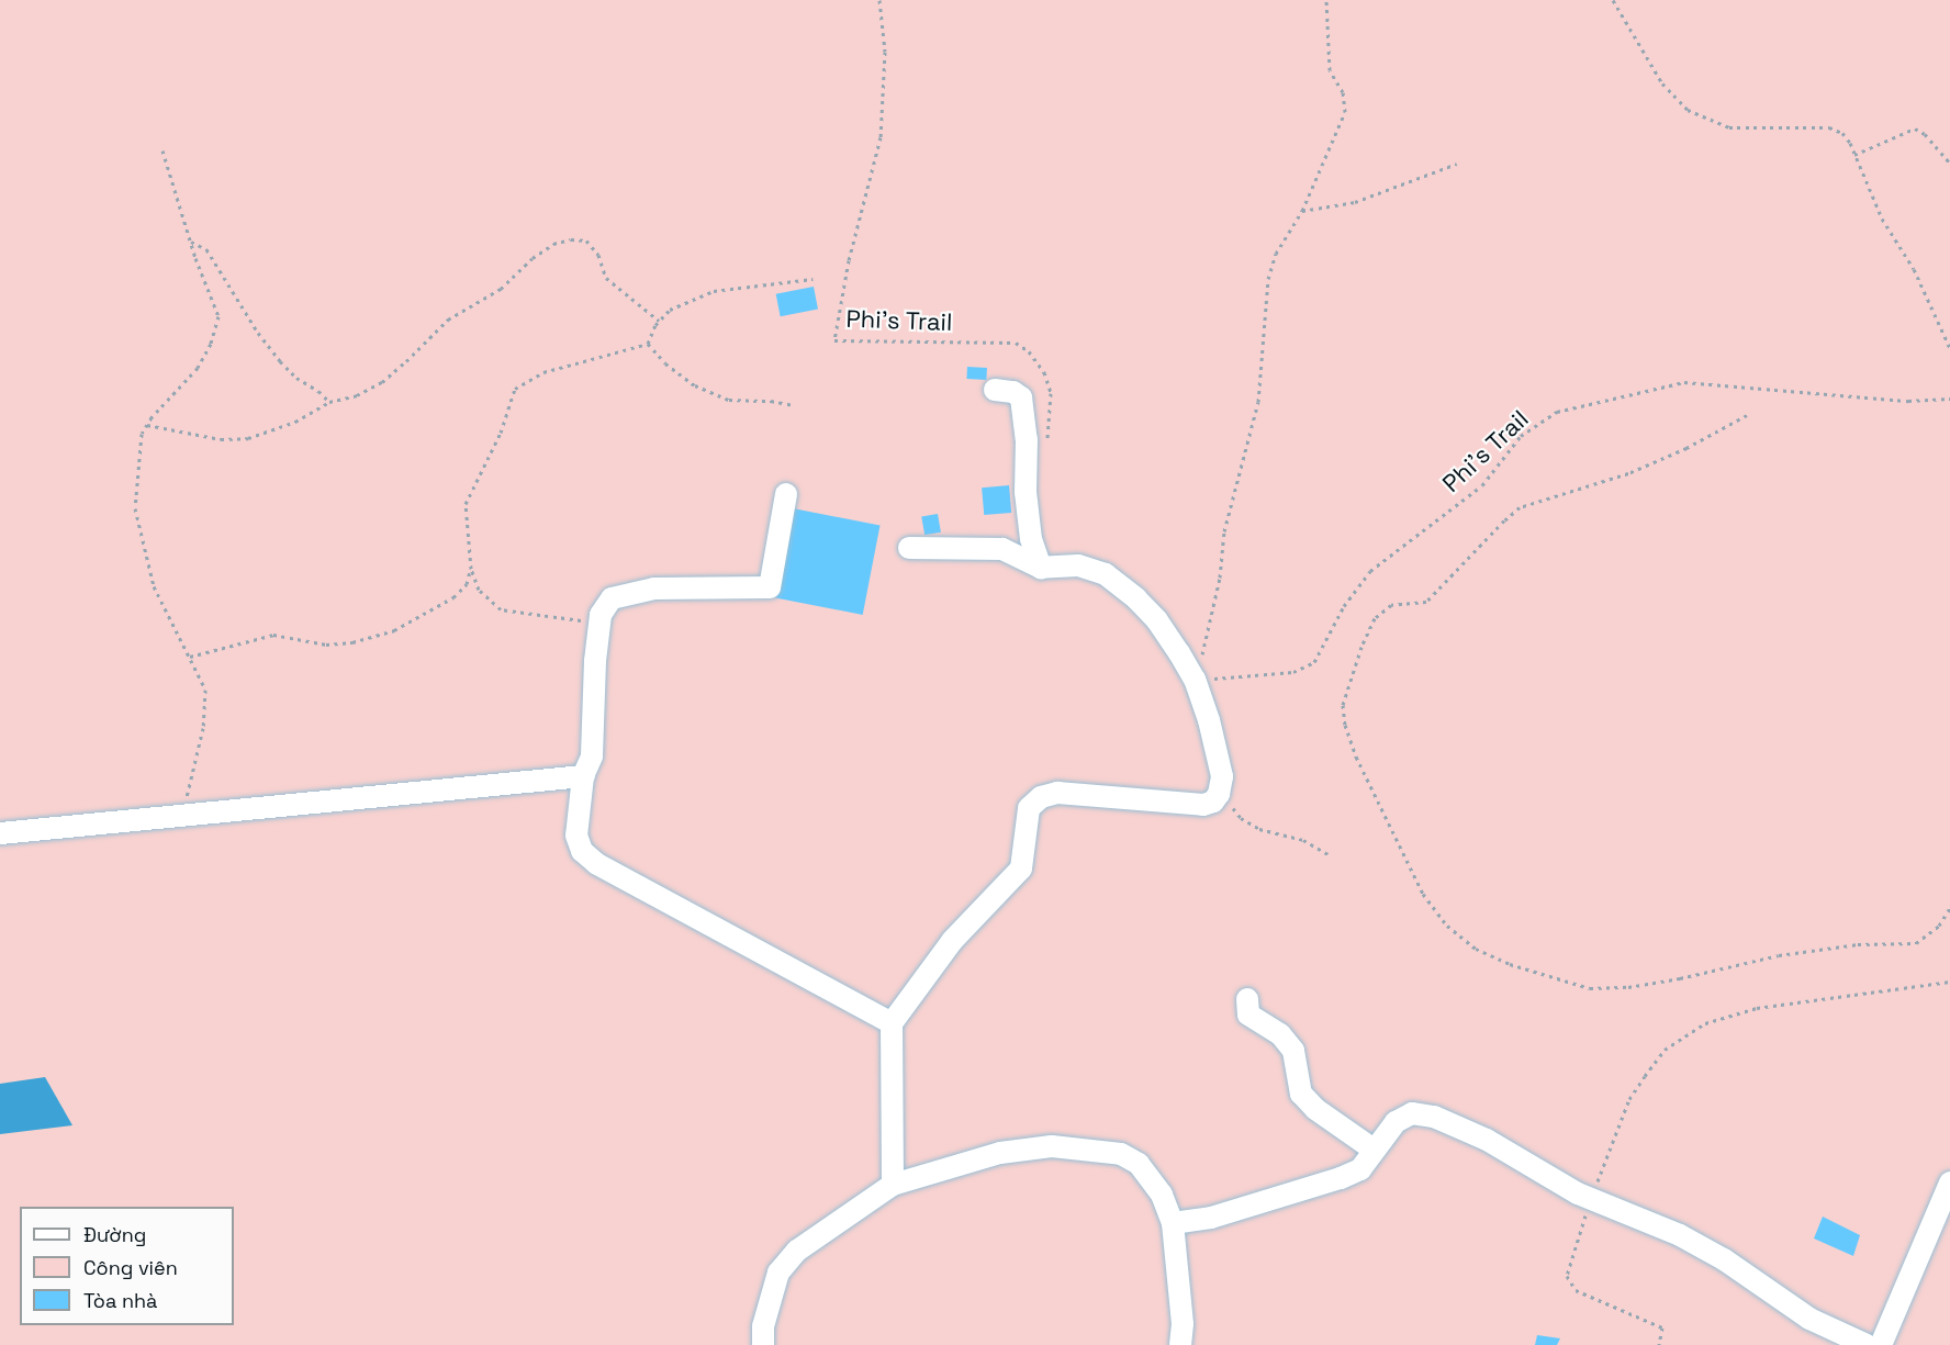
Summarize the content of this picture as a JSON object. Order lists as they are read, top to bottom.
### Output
{
  "streets": {
    "path": ["Phi's Trail"]
  },
  "legend": ["Đường", "Công viên", "Tòa nhà"]
}
